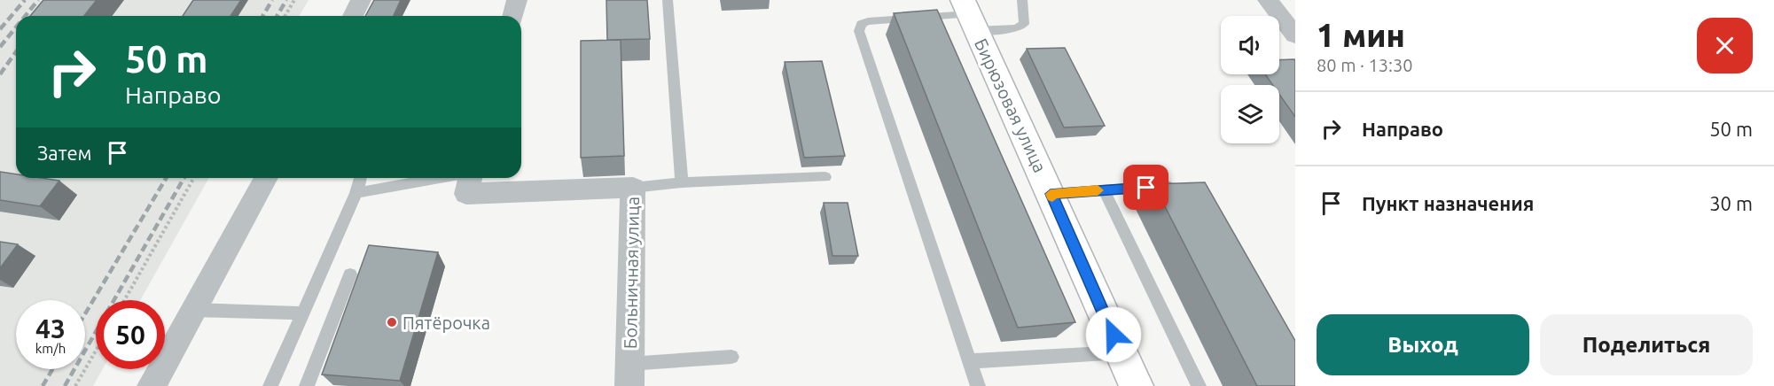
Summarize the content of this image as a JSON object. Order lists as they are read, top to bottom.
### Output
{
  "streets": {
    "main road": ["Бирюзовая улица"],
    "street": ["Больничная улица"]
  },
  "places": ["Пятёрочка"],
  "page": {
    "heading": ["1 мин", "80 m · 13:30"],
    "turn": ["50 m", "Направо"],
    "list": [
      {
        "name": "Направо",
        "value": "50 m"
      },
      {
        "name": "Пункт назначения",
        "value": "30 m"
      }
    ],
    "then": "Затем",
    "speed": "43 km/h",
    "limit": "50",
    "buttons": ["Выход", "Поделиться"]
  }
}
